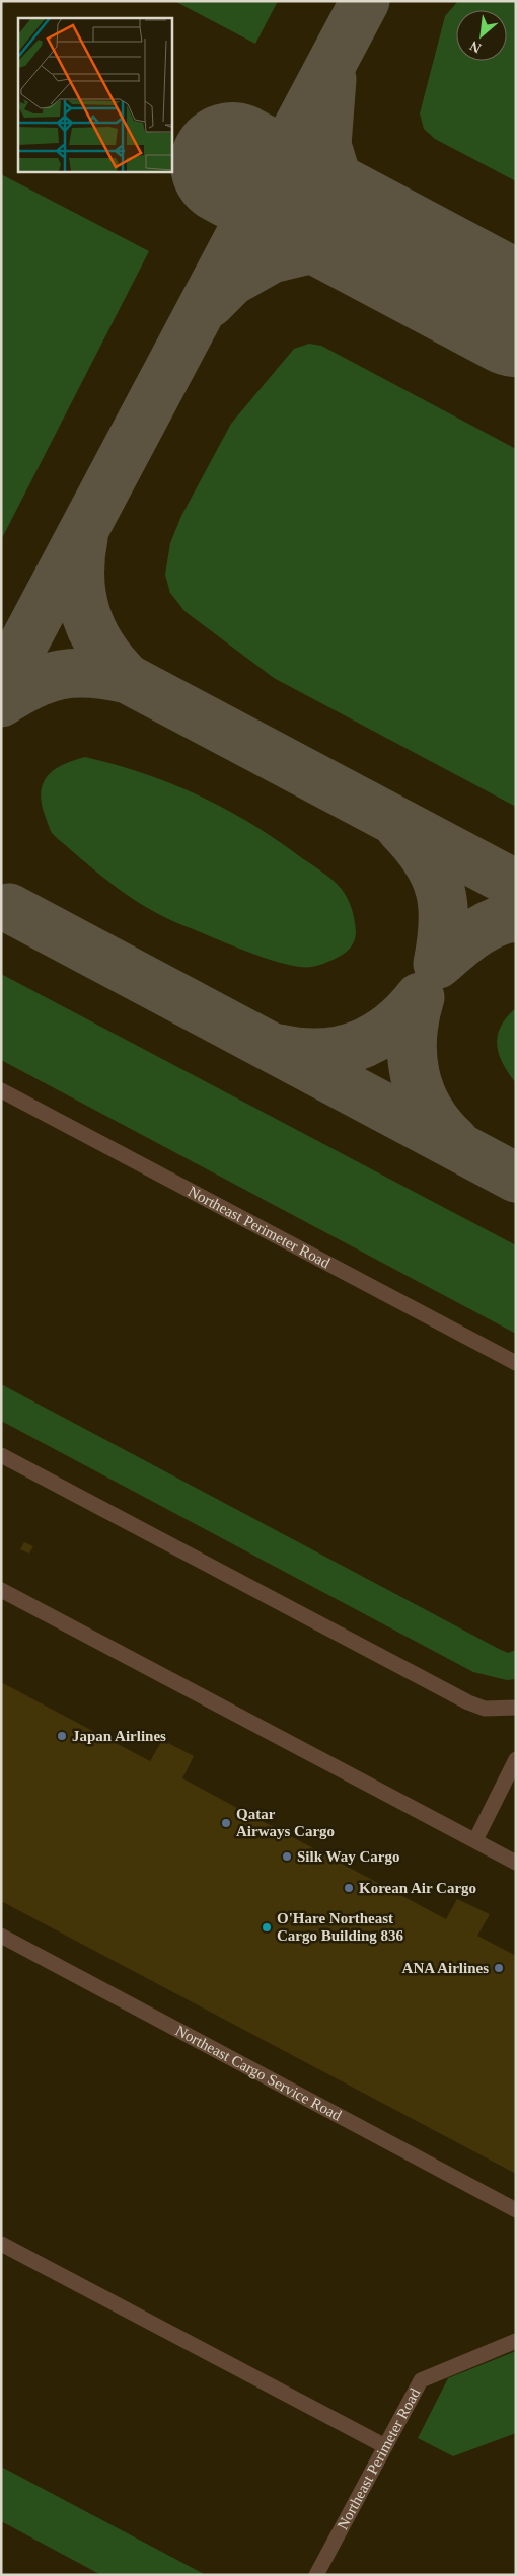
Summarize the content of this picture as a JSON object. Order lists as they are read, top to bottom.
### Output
{
  "streets": {
    "street": ["Northeast Perimeter Road", "Northeast Cargo Service Road"]
  },
  "places": [
    "Japan Airlines",
    "Qatar Airways Cargo",
    "Silk Way Cargo",
    "Korean Air Cargo",
    "O'Hare Northeast Cargo Building 836",
    "ANA Airlines"
  ],
  "north": "bottom left"
}
